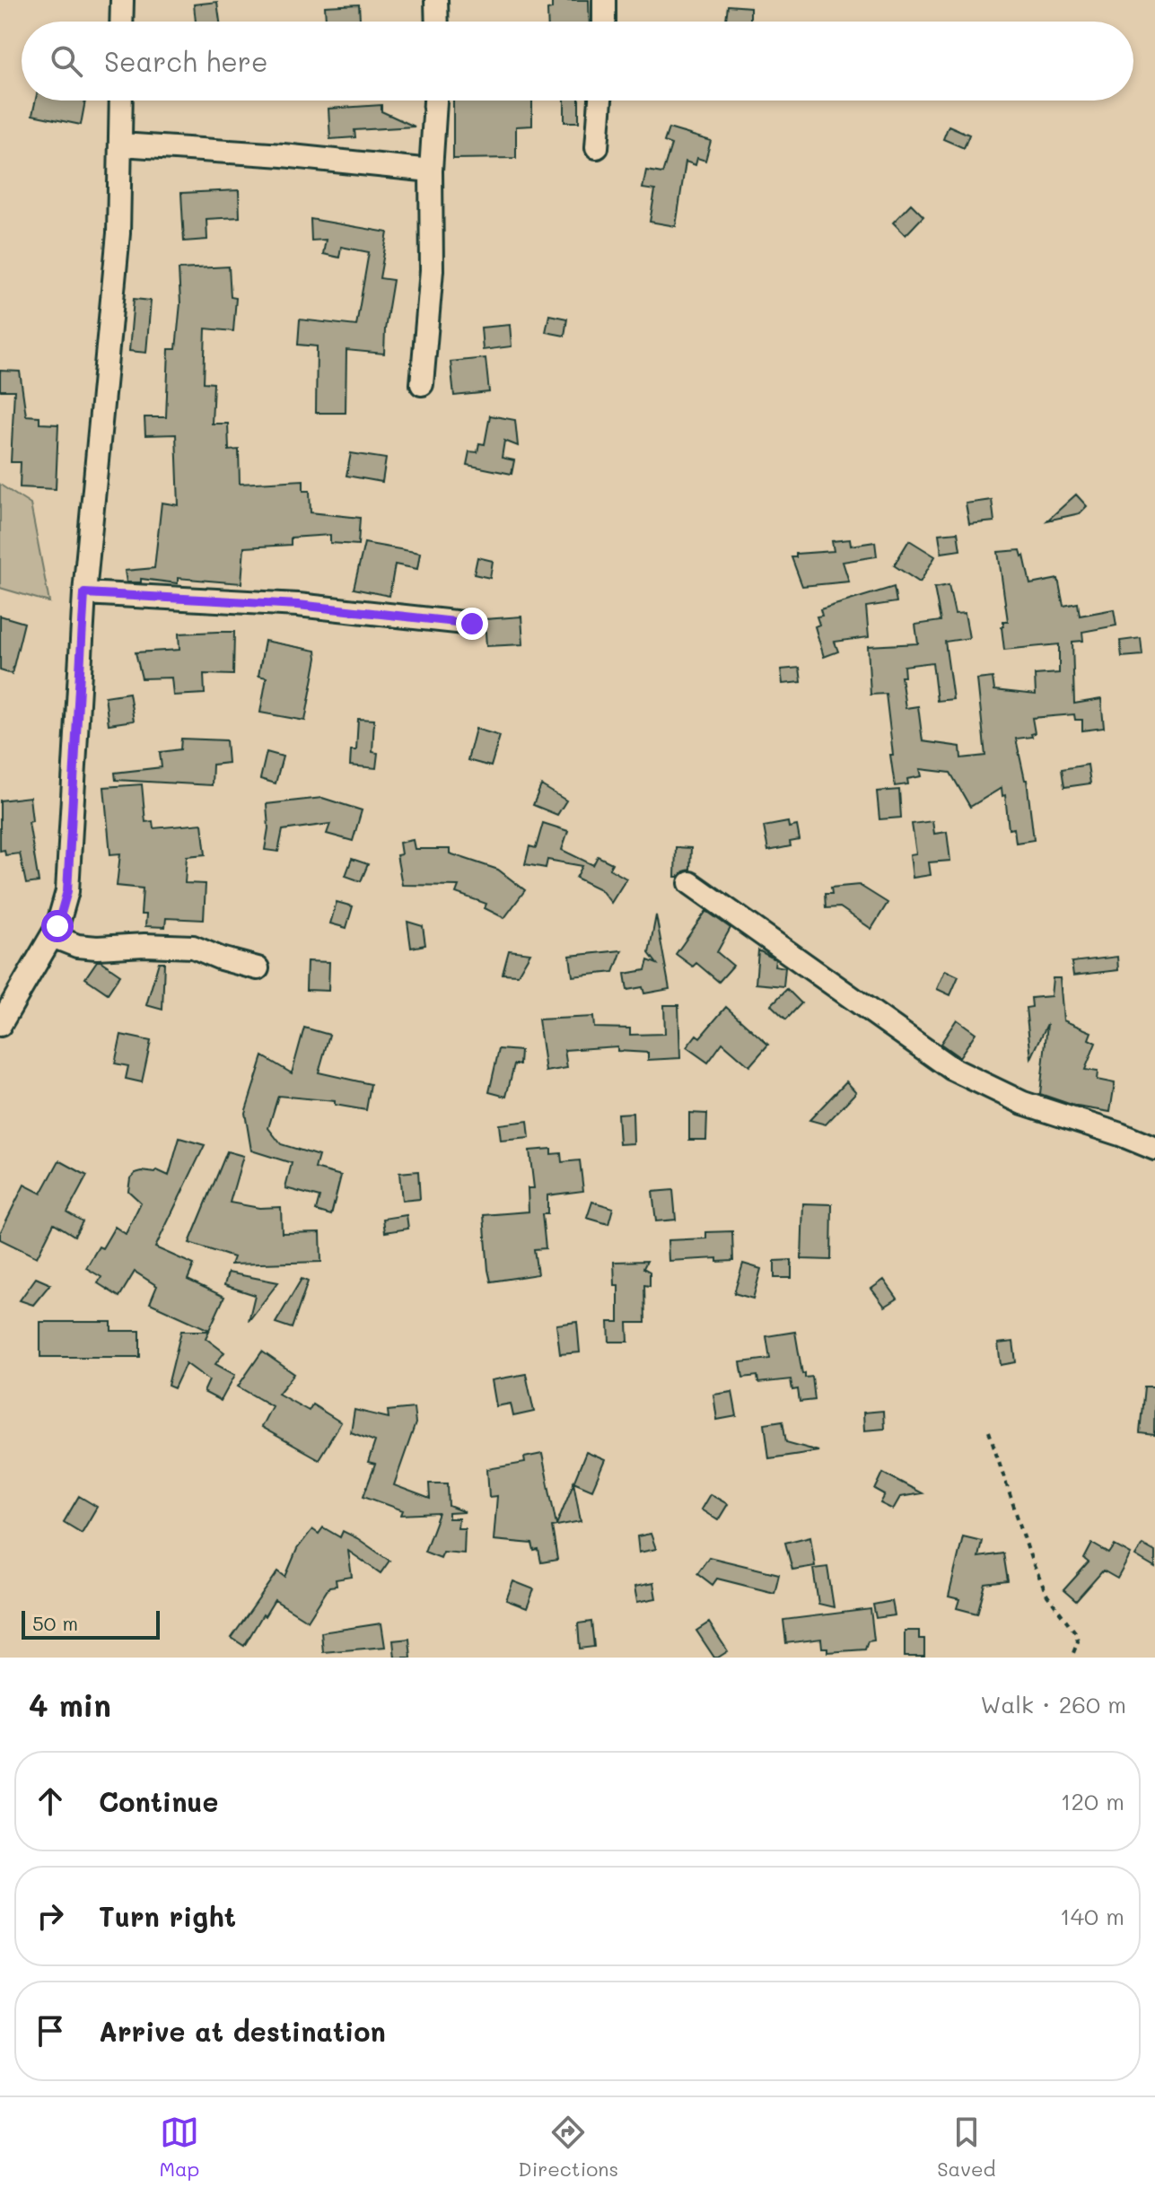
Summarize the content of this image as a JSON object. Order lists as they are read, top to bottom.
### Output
{
  "scale_bar": "50 m",
  "page": {
    "search": "Search here",
    "scale": "50 m",
    "heading": ["4 min", "Walk · 260 m"],
    "list": [
      ["Continue", "120 m"],
      ["Turn right", "140 m"],
      "Arrive at destination"
    ],
    "nav": ["Map", "Directions", "Saved"]
  }
}
